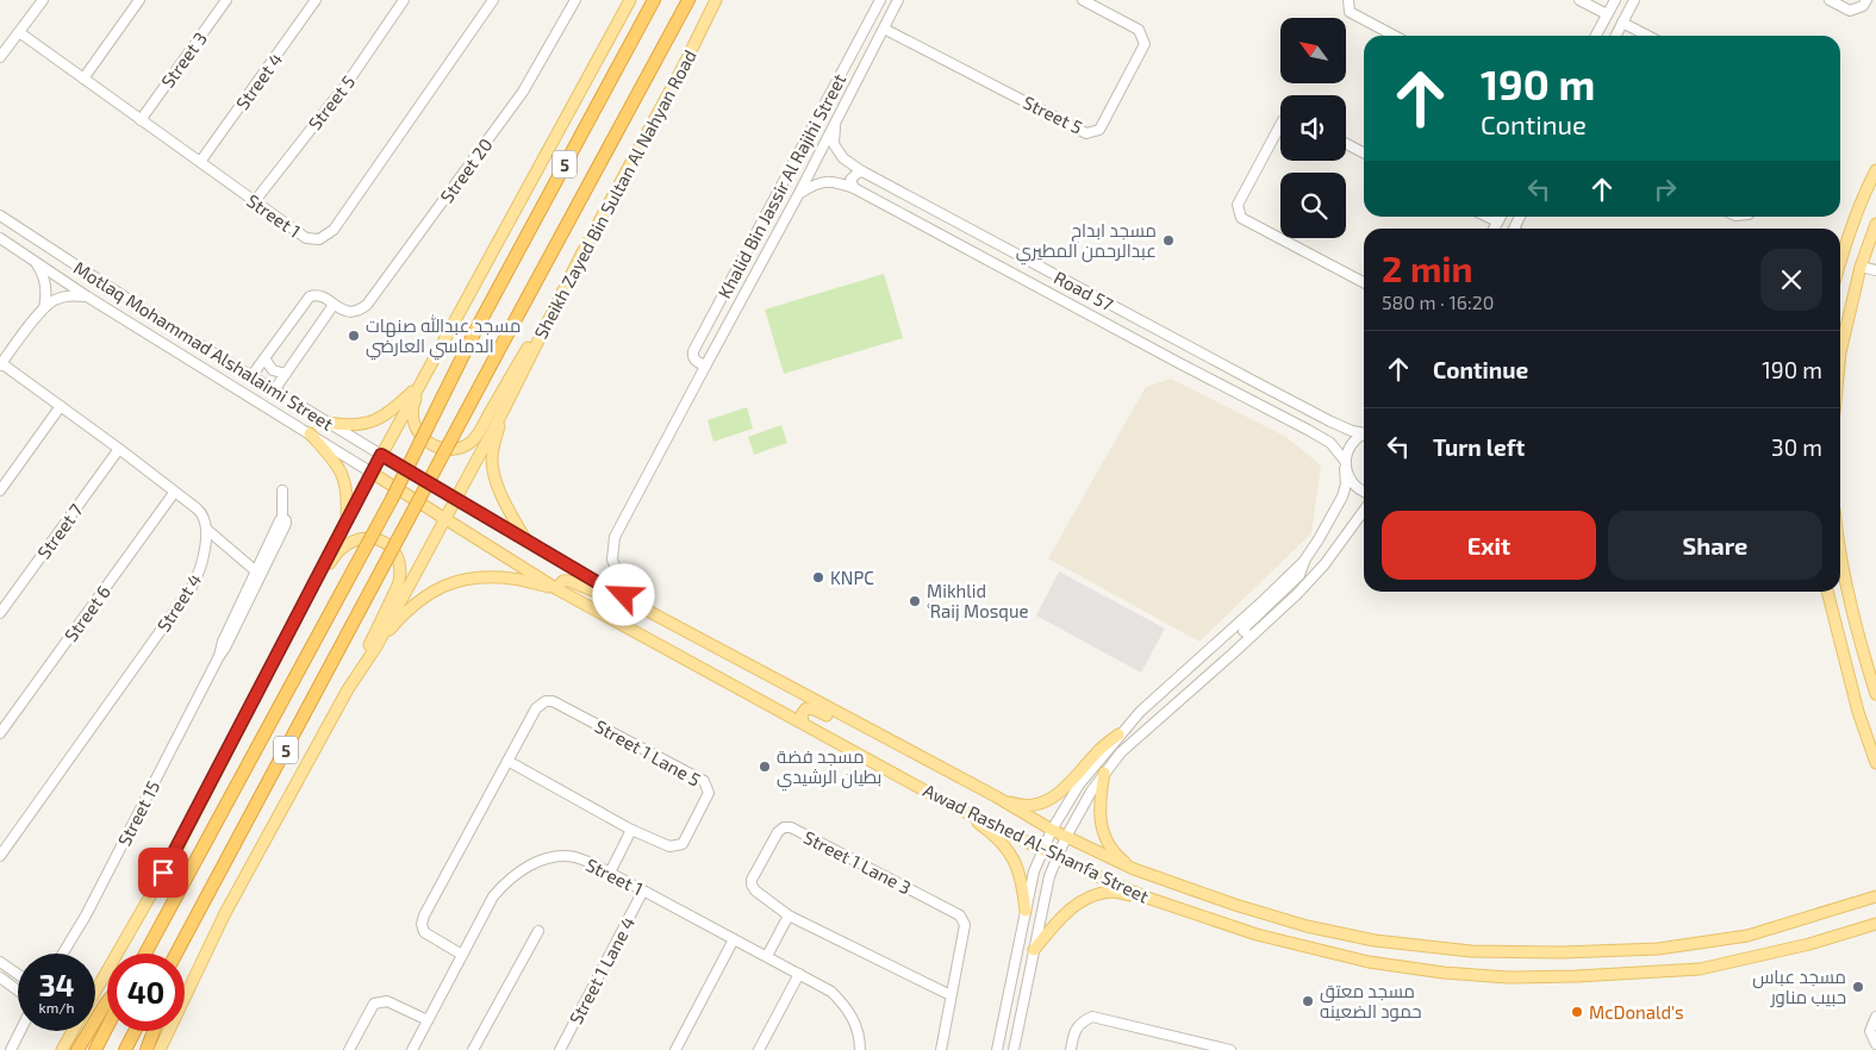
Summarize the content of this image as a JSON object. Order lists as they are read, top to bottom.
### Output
{
  "streets": {
    "highway": ["5", "Sheikh Zayed Bin Sultan Al Nahyan Road"],
    "main road": ["Motlaq Mohammad Alshalaimi Street", "Awad Rashed Al-Shanfa Street"],
    "street": [
      "Street 3",
      "Street 4",
      "Street 5",
      "Street 20",
      "Khalid Bin Jassir Al Rajihi Street",
      "Street 1",
      "Road 57",
      "Street 7",
      "Street 6",
      "Street 1 Lane 5",
      "Street 15",
      "Street 1 Lane 3",
      "Street 1 Lane 4"
    ]
  },
  "crossings": [
    ["Street 3", "Street 1"],
    ["Street 4", "Street 1"],
    ["Street 5", "Khalid Bin Jassir Al Rajihi Street"],
    ["Street 5", "Street 1"],
    ["Street 20", "Motlaq Mohammad Alshalaimi Street"],
    ["Khalid Bin Jassir Al Rajihi Street", "Road 57"],
    ["Khalid Bin Jassir Al Rajihi Street", "Awad Rashed Al-Shanfa Street"],
    ["Sheikh Zayed Bin Sultan Al Nahyan Road", "Awad Rashed Al-Shanfa Street"],
    ["Street 1", "Street 1 Lane 5"],
    ["Street 1", "Street 1 Lane 4"],
    ["Motlaq Mohammad Alshalaimi Street", "Awad Rashed Al-Shanfa Street"]
  ],
  "places": [
    "مسجد ابداح عبدالرحمن المطيري",
    "مسجد عبدالله صنهات الدماسي العارضي",
    "KNPC",
    "Mikhlid ʿRaij Mosque",
    "مسجد فضة بطيان الرشيدي",
    "مسجد عباس حبيب مناور",
    "مسجد معتق حمود الضعينه",
    "McDonald's"
  ],
  "north": "top left",
  "page": {
    "turn": ["190 m", "Continue"],
    "heading": ["2 min", "580 m · 16:20"],
    "list": [
      {
        "name": "Continue",
        "value": "190 m"
      },
      {
        "name": "Turn left",
        "value": "30 m"
      }
    ],
    "buttons": ["Exit", "Share"],
    "speed": "34 km/h",
    "limit": "40"
  }
}
